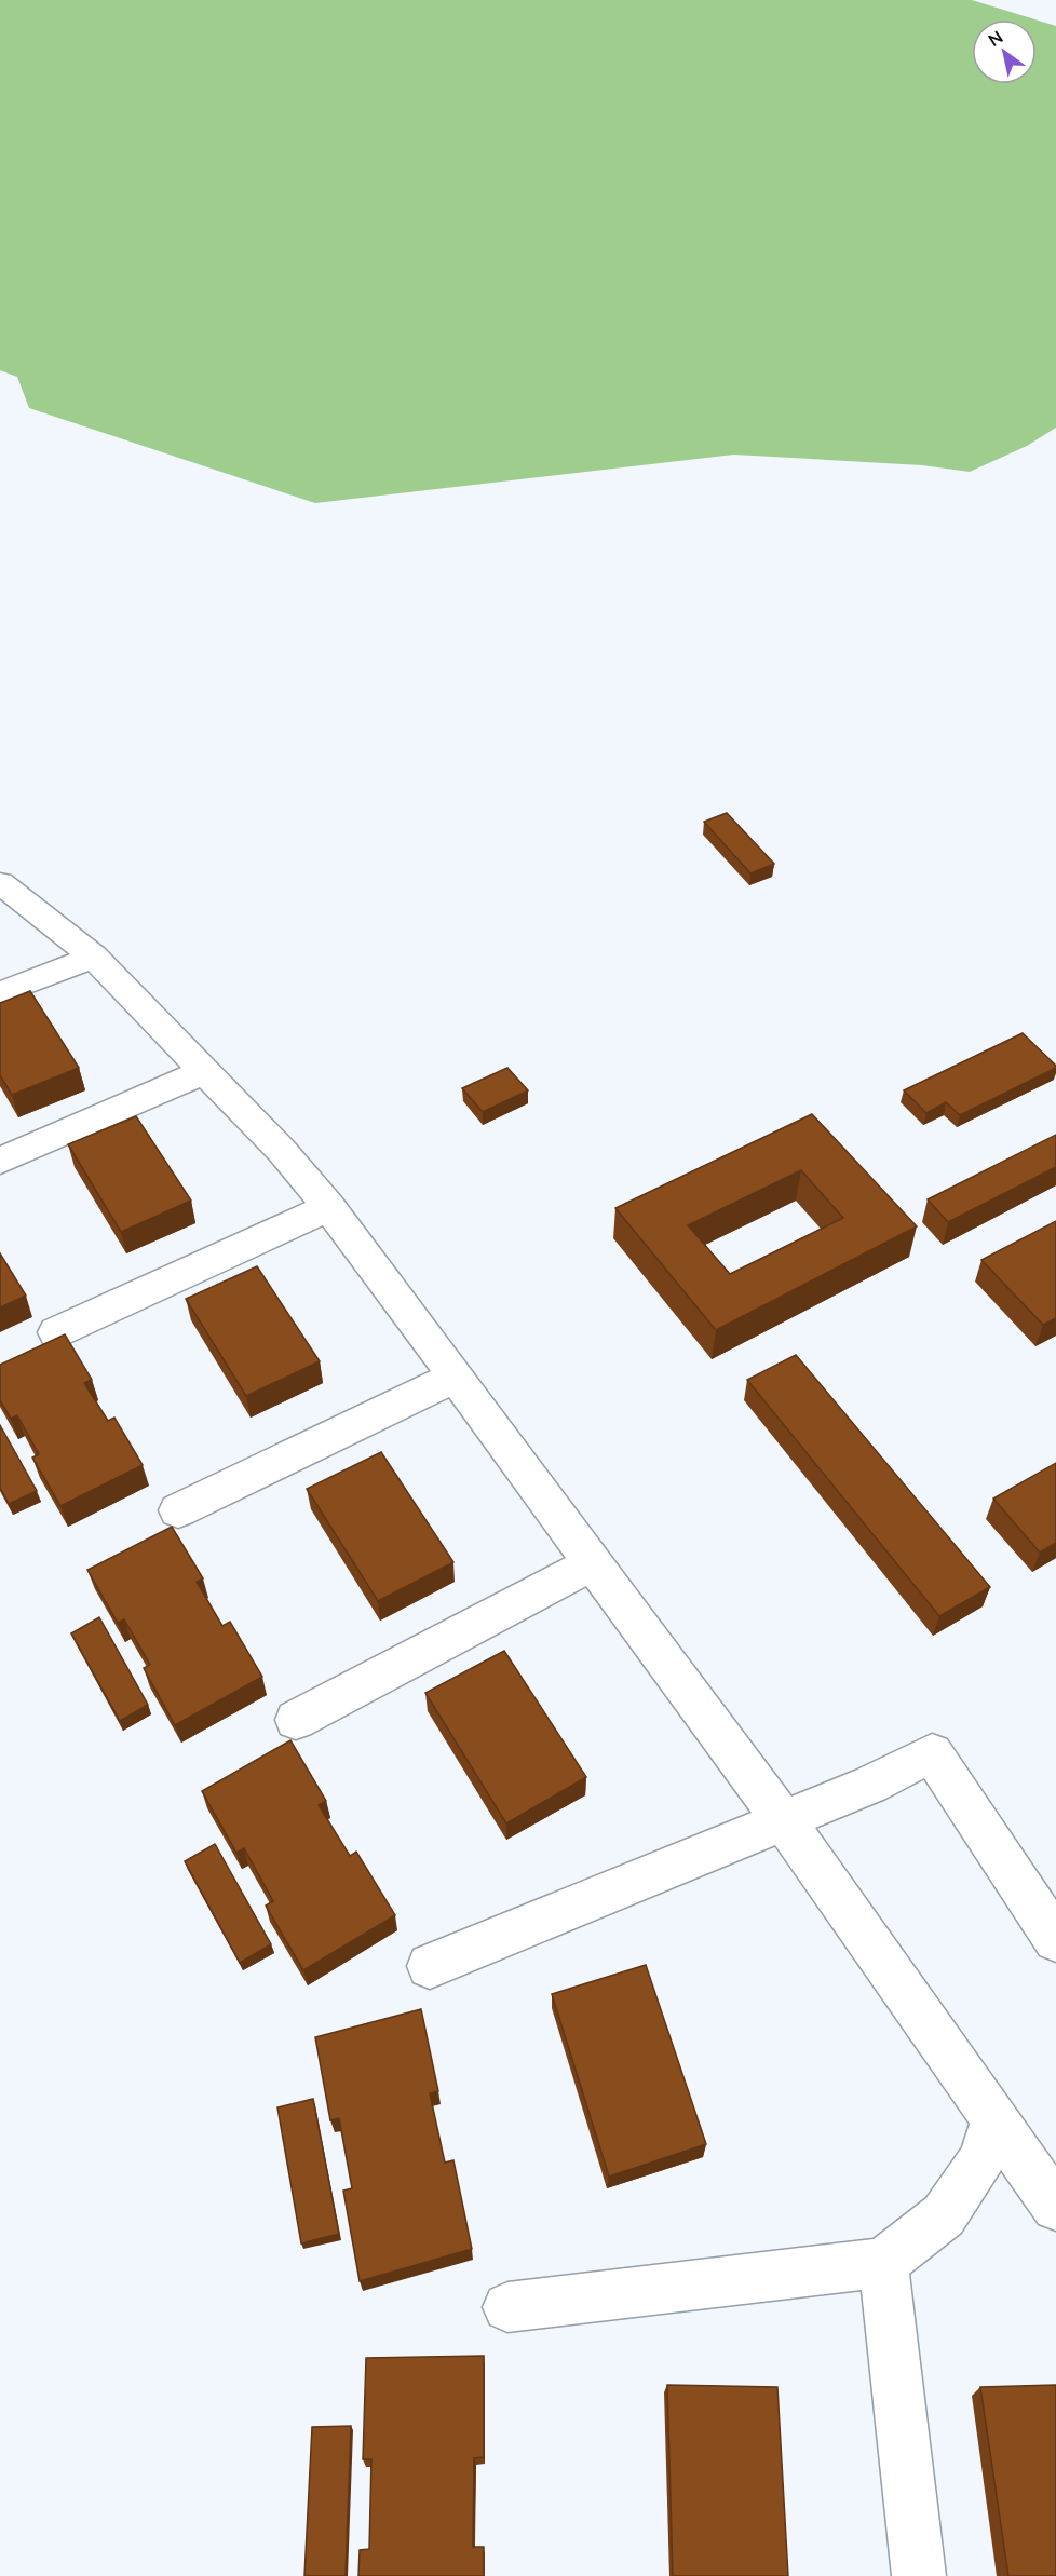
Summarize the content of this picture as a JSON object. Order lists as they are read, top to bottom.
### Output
{
  "north": "top left"
}
